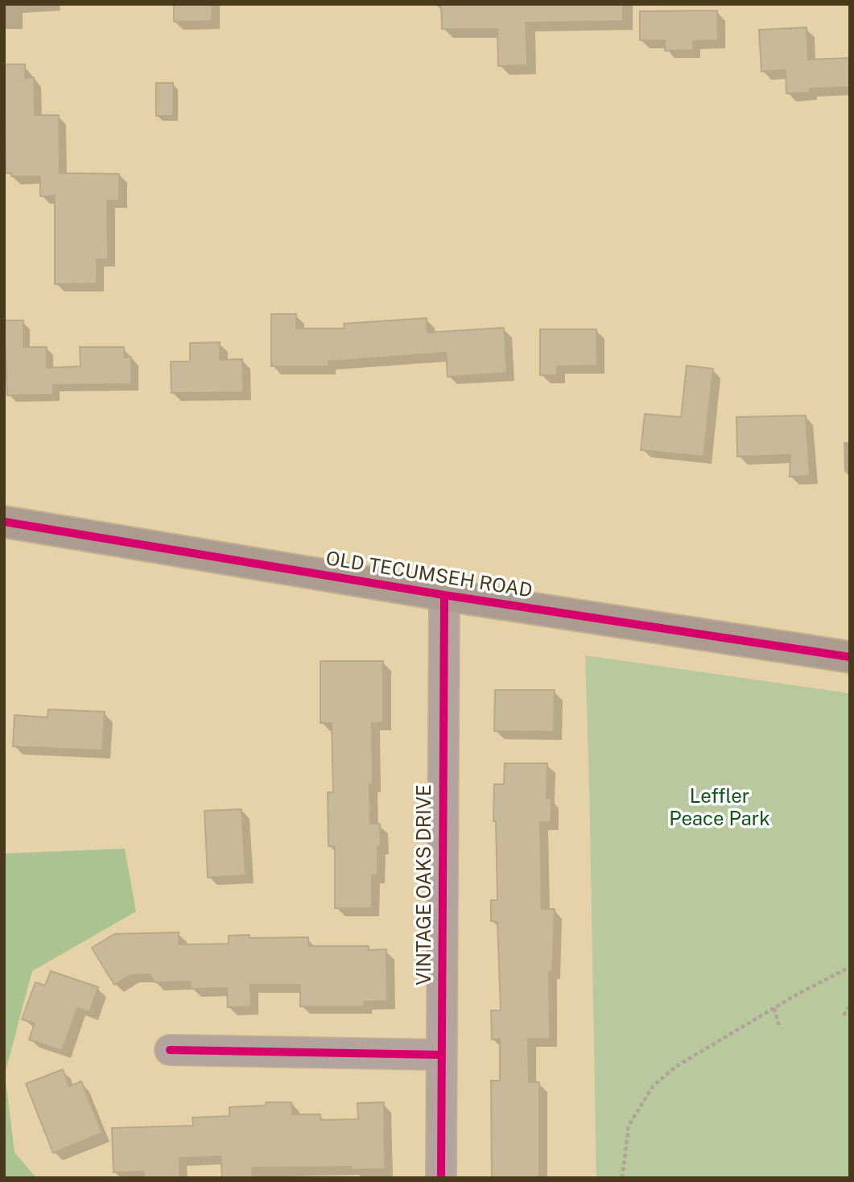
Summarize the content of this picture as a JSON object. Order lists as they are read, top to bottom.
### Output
{
  "streets": {
    "main road": ["OLD TECUMSEH ROAD"],
    "street": ["VINTAGE OAKS DRIVE"]
  },
  "crossings": [
    ["OLD TECUMSEH ROAD", "VINTAGE OAKS DRIVE"]
  ],
  "parks": ["Leffler Peace Park"]
}
